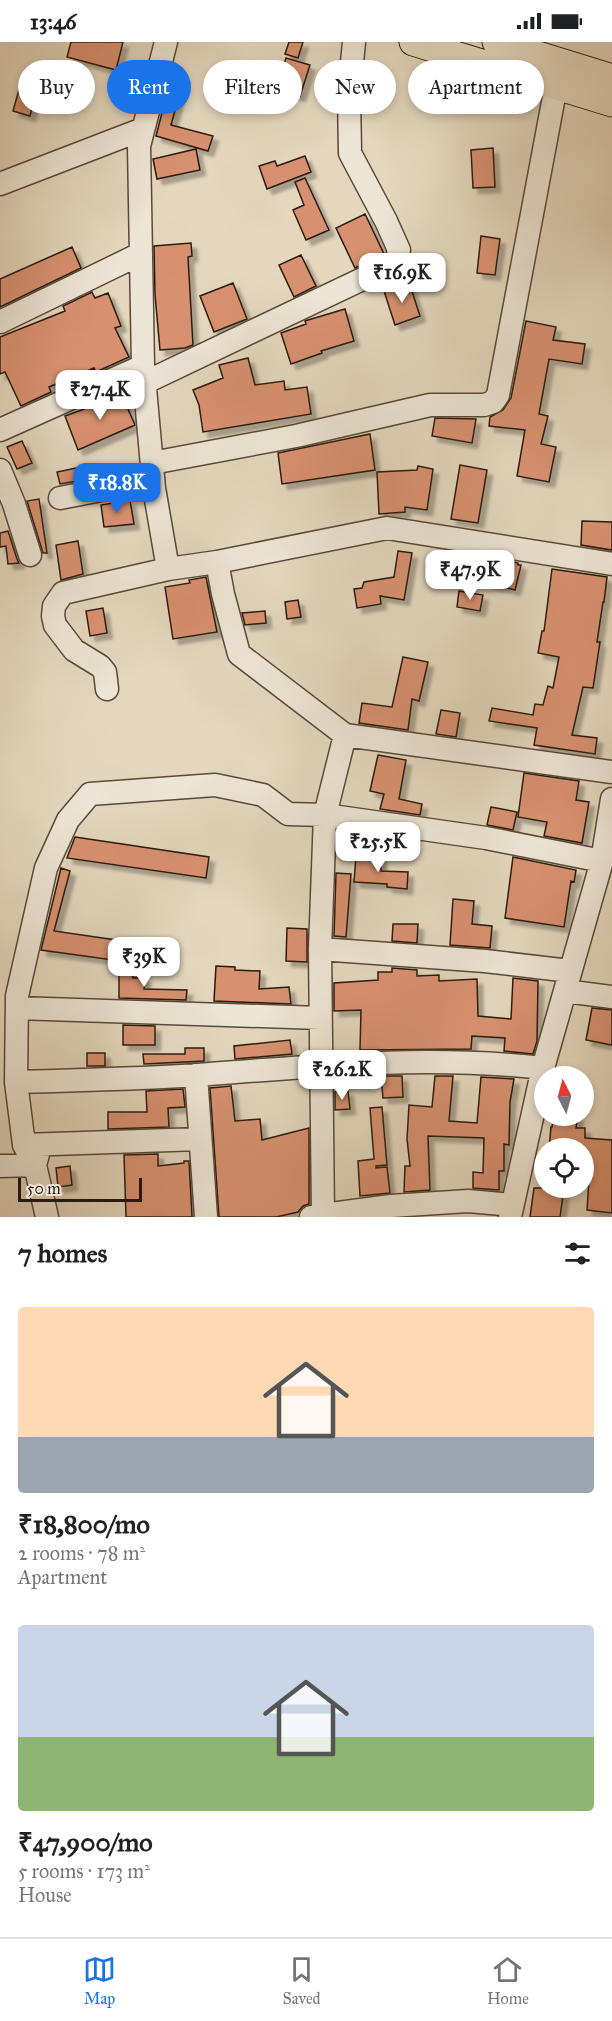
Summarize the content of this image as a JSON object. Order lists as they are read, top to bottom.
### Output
{
  "scale_bar": "50 m",
  "north": "top",
  "page": {
    "status": "13:46",
    "chip": [
      "Buy",
      "Rent",
      "Filters",
      "New",
      "Apartment"
    ],
    "price": [
      "₹16.9K",
      "₹27.4K",
      "₹18.8K",
      "₹47.9K",
      "₹25.5K",
      "₹39K",
      "₹26.2K"
    ],
    "scale": "50 m",
    "heading": "7 homes",
    "list": [
      {
        "name": "₹18,800/mo",
        "note": "2 rooms · 78 m² · Apartment"
      },
      {
        "name": "₹47,900/mo",
        "note": "5 rooms · 173 m² · House"
      }
    ],
    "tabs": ["Map", "Saved", "Home"]
  }
}
